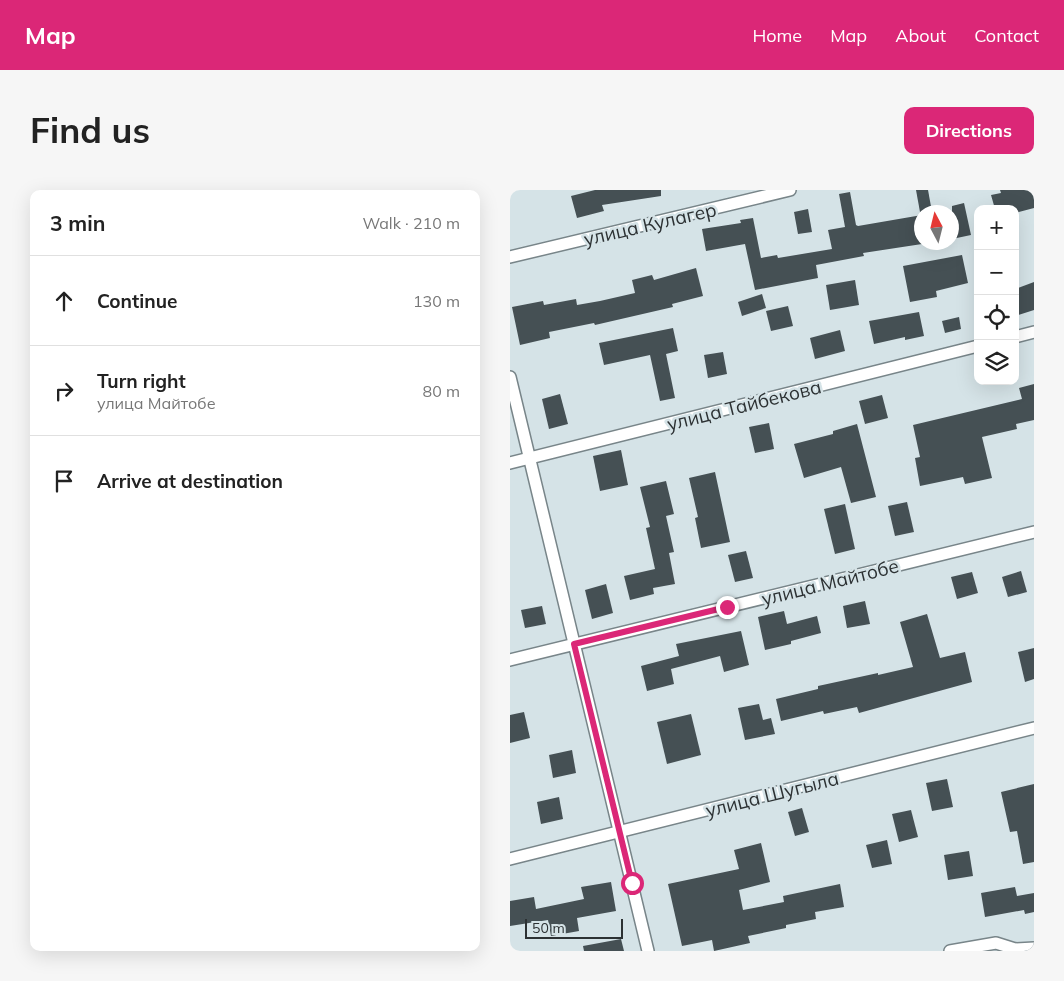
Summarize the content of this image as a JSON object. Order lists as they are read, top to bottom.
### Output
{
  "streets": {
    "street": [
      "улица Кулагер",
      "улица Тайбекова",
      "улица Майтобе",
      "улица Шугыла"
    ]
  },
  "scale_bar": "50 m",
  "north": "top",
  "page": {
    "header": "Map",
    "nav": [
      "Home",
      "Map",
      "About",
      "Contact"
    ],
    "buttons": "Directions",
    "title": "Find us",
    "heading": ["3 min", "Walk · 210 m"],
    "map_buttons": ["+", "−"],
    "list": [
      ["Continue", "130 m"],
      ["Turn right", "улица Майтобе", "80 m"],
      "Arrive at destination"
    ],
    "scale": "50 m"
  }
}
